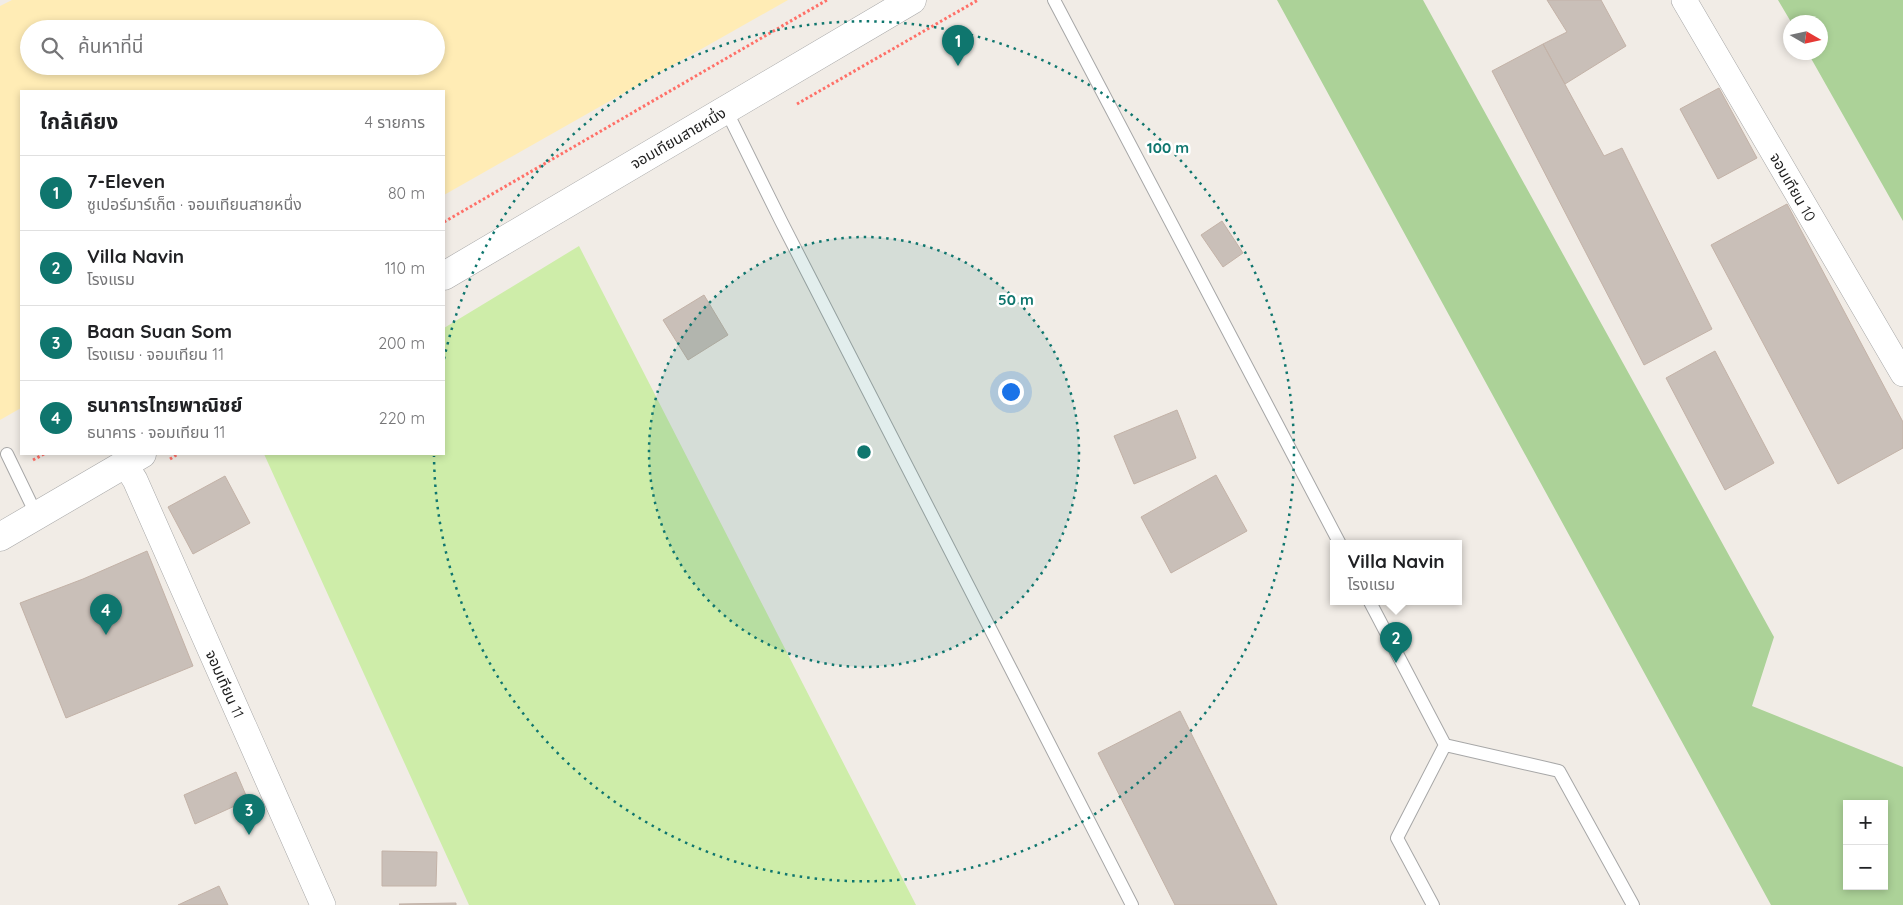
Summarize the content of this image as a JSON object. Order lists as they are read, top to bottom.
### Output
{
  "streets": {
    "street": ["จอมเทียนสายหนึ่ง", "จอมเทียน 10", "จอมเทียน 11"]
  },
  "north": "right",
  "page": {
    "search": "ค้นหาที่นี่",
    "pins": [
      "1",
      "4",
      "2",
      "3"
    ],
    "heading": ["ใกล้เคียง", "4 รายการ"],
    "list": [
      {
        "mark": "1",
        "name": "7-Eleven",
        "note": "ซูเปอร์มาร์เก็ต · จอมเทียนสายหนึ่ง",
        "value": "80 m"
      },
      {
        "mark": "2",
        "name": "Villa Navin",
        "note": "โรงแรม",
        "value": "110 m"
      },
      {
        "mark": "3",
        "name": "Baan Suan Som",
        "note": "โรงแรม · จอมเทียน 11",
        "value": "200 m"
      },
      {
        "mark": "4",
        "name": "ธนาคารไทยพาณิชย์",
        "note": "ธนาคาร · จอมเทียน 11",
        "value": "220 m"
      }
    ],
    "popup": ["Villa Navin", "โรงแรม"],
    "map_buttons": ["+", "−"]
  },
  "rings": ["100 m", "50 m"]
}
